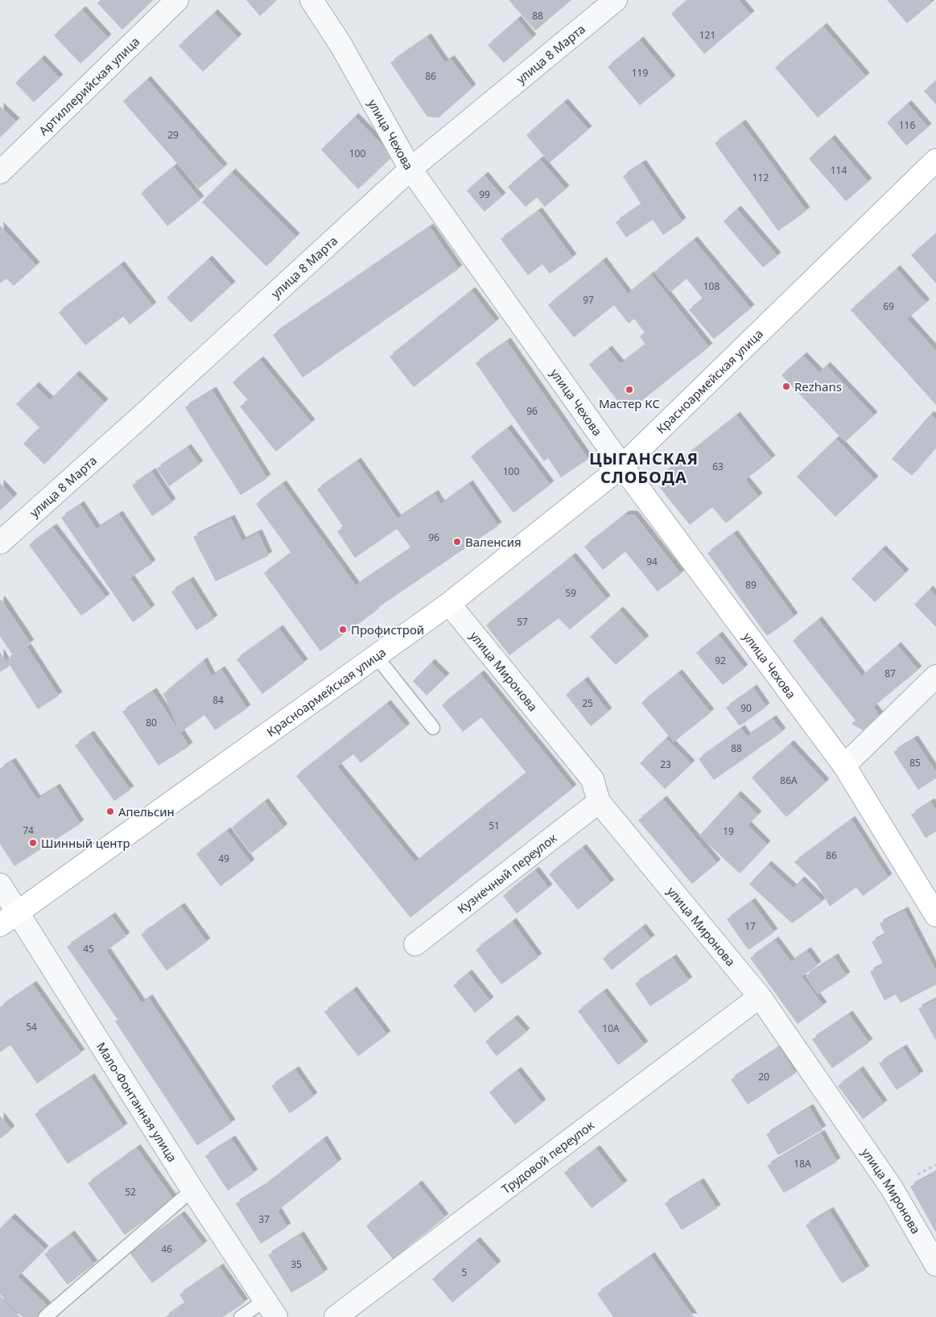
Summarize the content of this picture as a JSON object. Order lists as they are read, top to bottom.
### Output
{
  "streets": {
    "main road": ["улица Чехова", "Красноармейская улица"],
    "street": [
      "улица 8 Марта",
      "Артиллерийская улица",
      "улица Миронова",
      "Кузнечный переулок",
      "Мало-Фонтанная улица",
      "Трудовой переулок"
    ]
  },
  "crossings": [
    ["улица 8 Марта", "улица Чехова"],
    ["улица Чехова", "Красноармейская улица"],
    ["Красноармейская улица", "улица Миронова"],
    ["Красноармейская улица", "Мало-Фонтанная улица"],
    ["улица Миронова", "Кузнечный переулок"],
    ["улица Миронова", "Трудовой переулок"]
  ],
  "districts": ["ЦЫГАНСКАЯ СЛОБОДА"],
  "places": [
    "Rezhans",
    "Мастер КС",
    "Валенсия",
    "Профистрой",
    "Апельсин",
    "Шинный центр"
  ],
  "house_numbers": [
    "88",
    "121",
    "119",
    "86",
    "116",
    "29",
    "100",
    "114",
    "112",
    "99",
    "108",
    "97",
    "69",
    "96",
    "63",
    "100",
    "96",
    "94",
    "89",
    "59",
    "57",
    "92",
    "87",
    "84",
    "25",
    "90",
    "80",
    "88",
    "85",
    "23",
    "86А",
    "51",
    "74",
    "19",
    "86",
    "49",
    "17",
    "45",
    "54",
    "10А",
    "20",
    "18А",
    "52",
    "37",
    "46",
    "35",
    "5"
  ]
}
